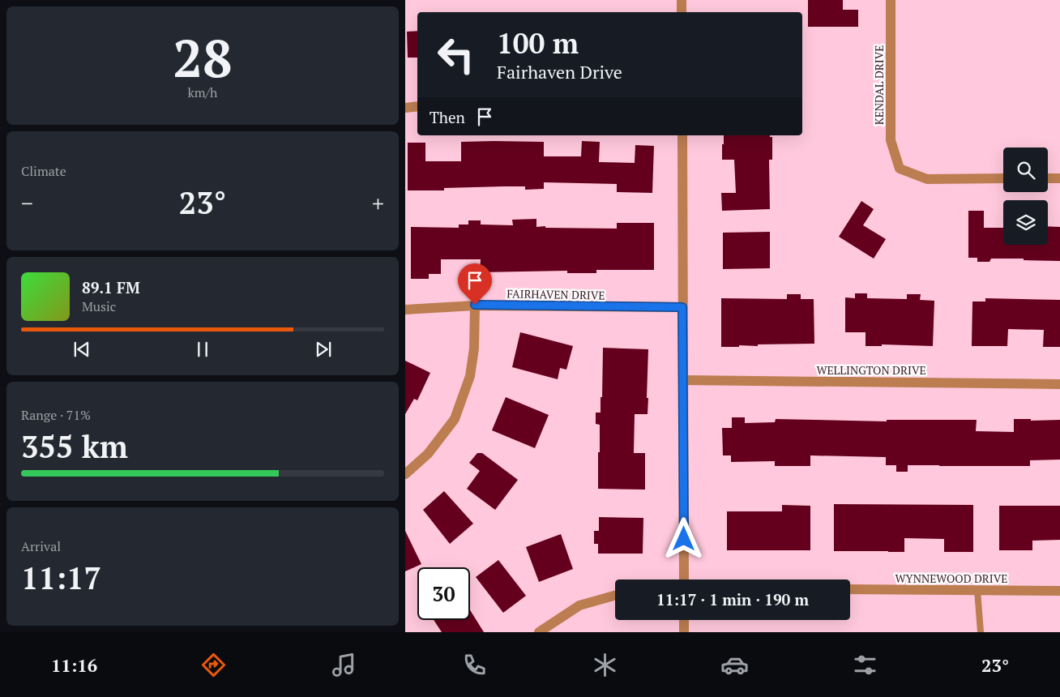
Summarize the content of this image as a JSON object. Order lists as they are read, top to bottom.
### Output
{
  "streets": {
    "street": [
      "KENDAL DRIVE",
      "FAIRHAVEN DRIVE",
      "WELLINGTON DRIVE",
      "WYNNEWOOD DRIVE"
    ]
  },
  "page": {
    "tile": [
      ["28", "km/h"],
      "Climate",
      ["Range · 71%", "355 km"],
      ["Arrival", "11:17"]
    ],
    "turn": ["100 m", "Fairhaven Drive"],
    "then": "Then",
    "heat": ["−", "23°", "+"],
    "song": ["89.1 FM", "Music"],
    "limit": "30",
    "trip": "11:17 · 1 min · 190 m",
    "tabs": ["11:16", "23°"]
  }
}
